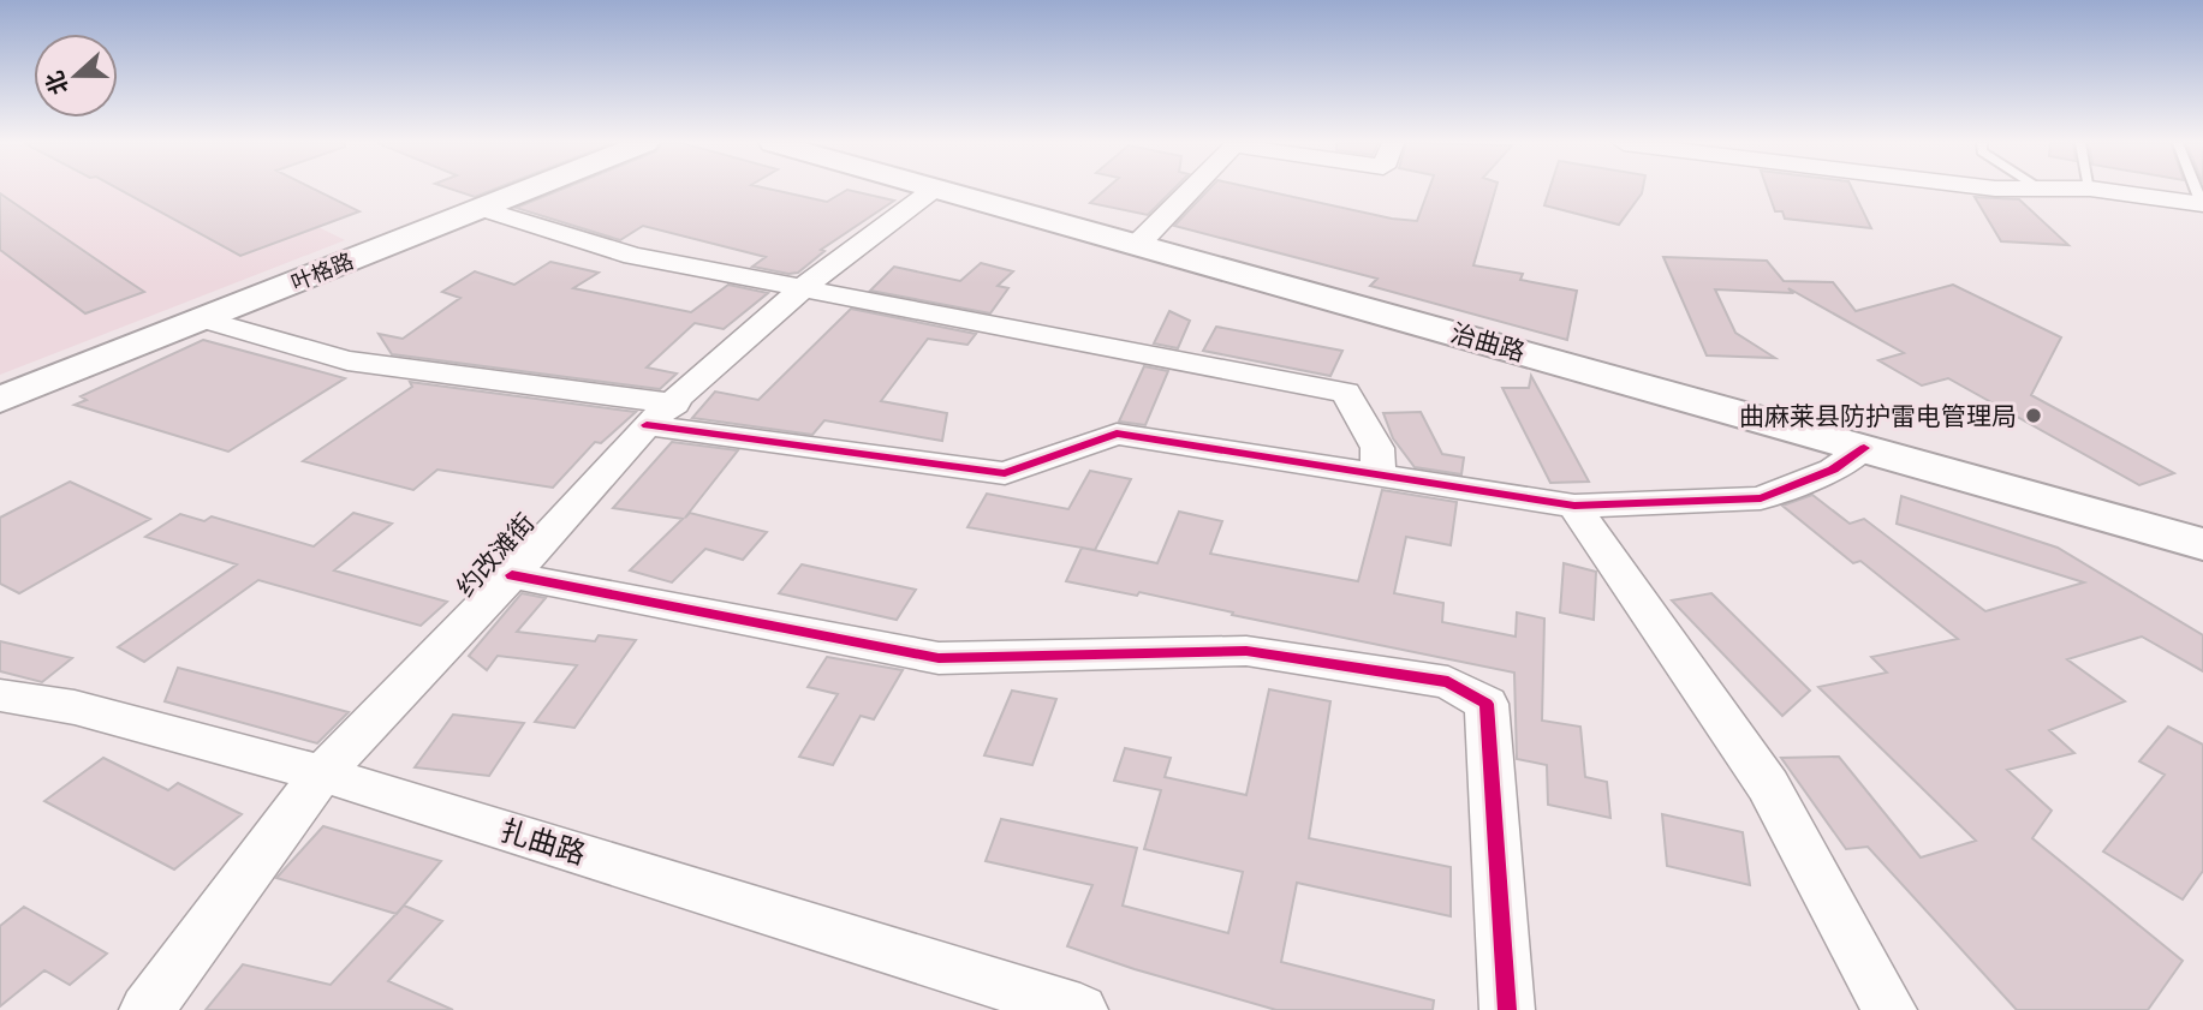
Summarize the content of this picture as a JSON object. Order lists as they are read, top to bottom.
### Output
{
  "streets": {
    "main road": ["叶格路", "治曲路"],
    "street": ["约改滩街", "扎曲路"]
  },
  "crossings": [
    ["约改滩街", "扎曲路"]
  ],
  "places": ["曲麻莱县防护雷电管理局"],
  "north": "left"
}
